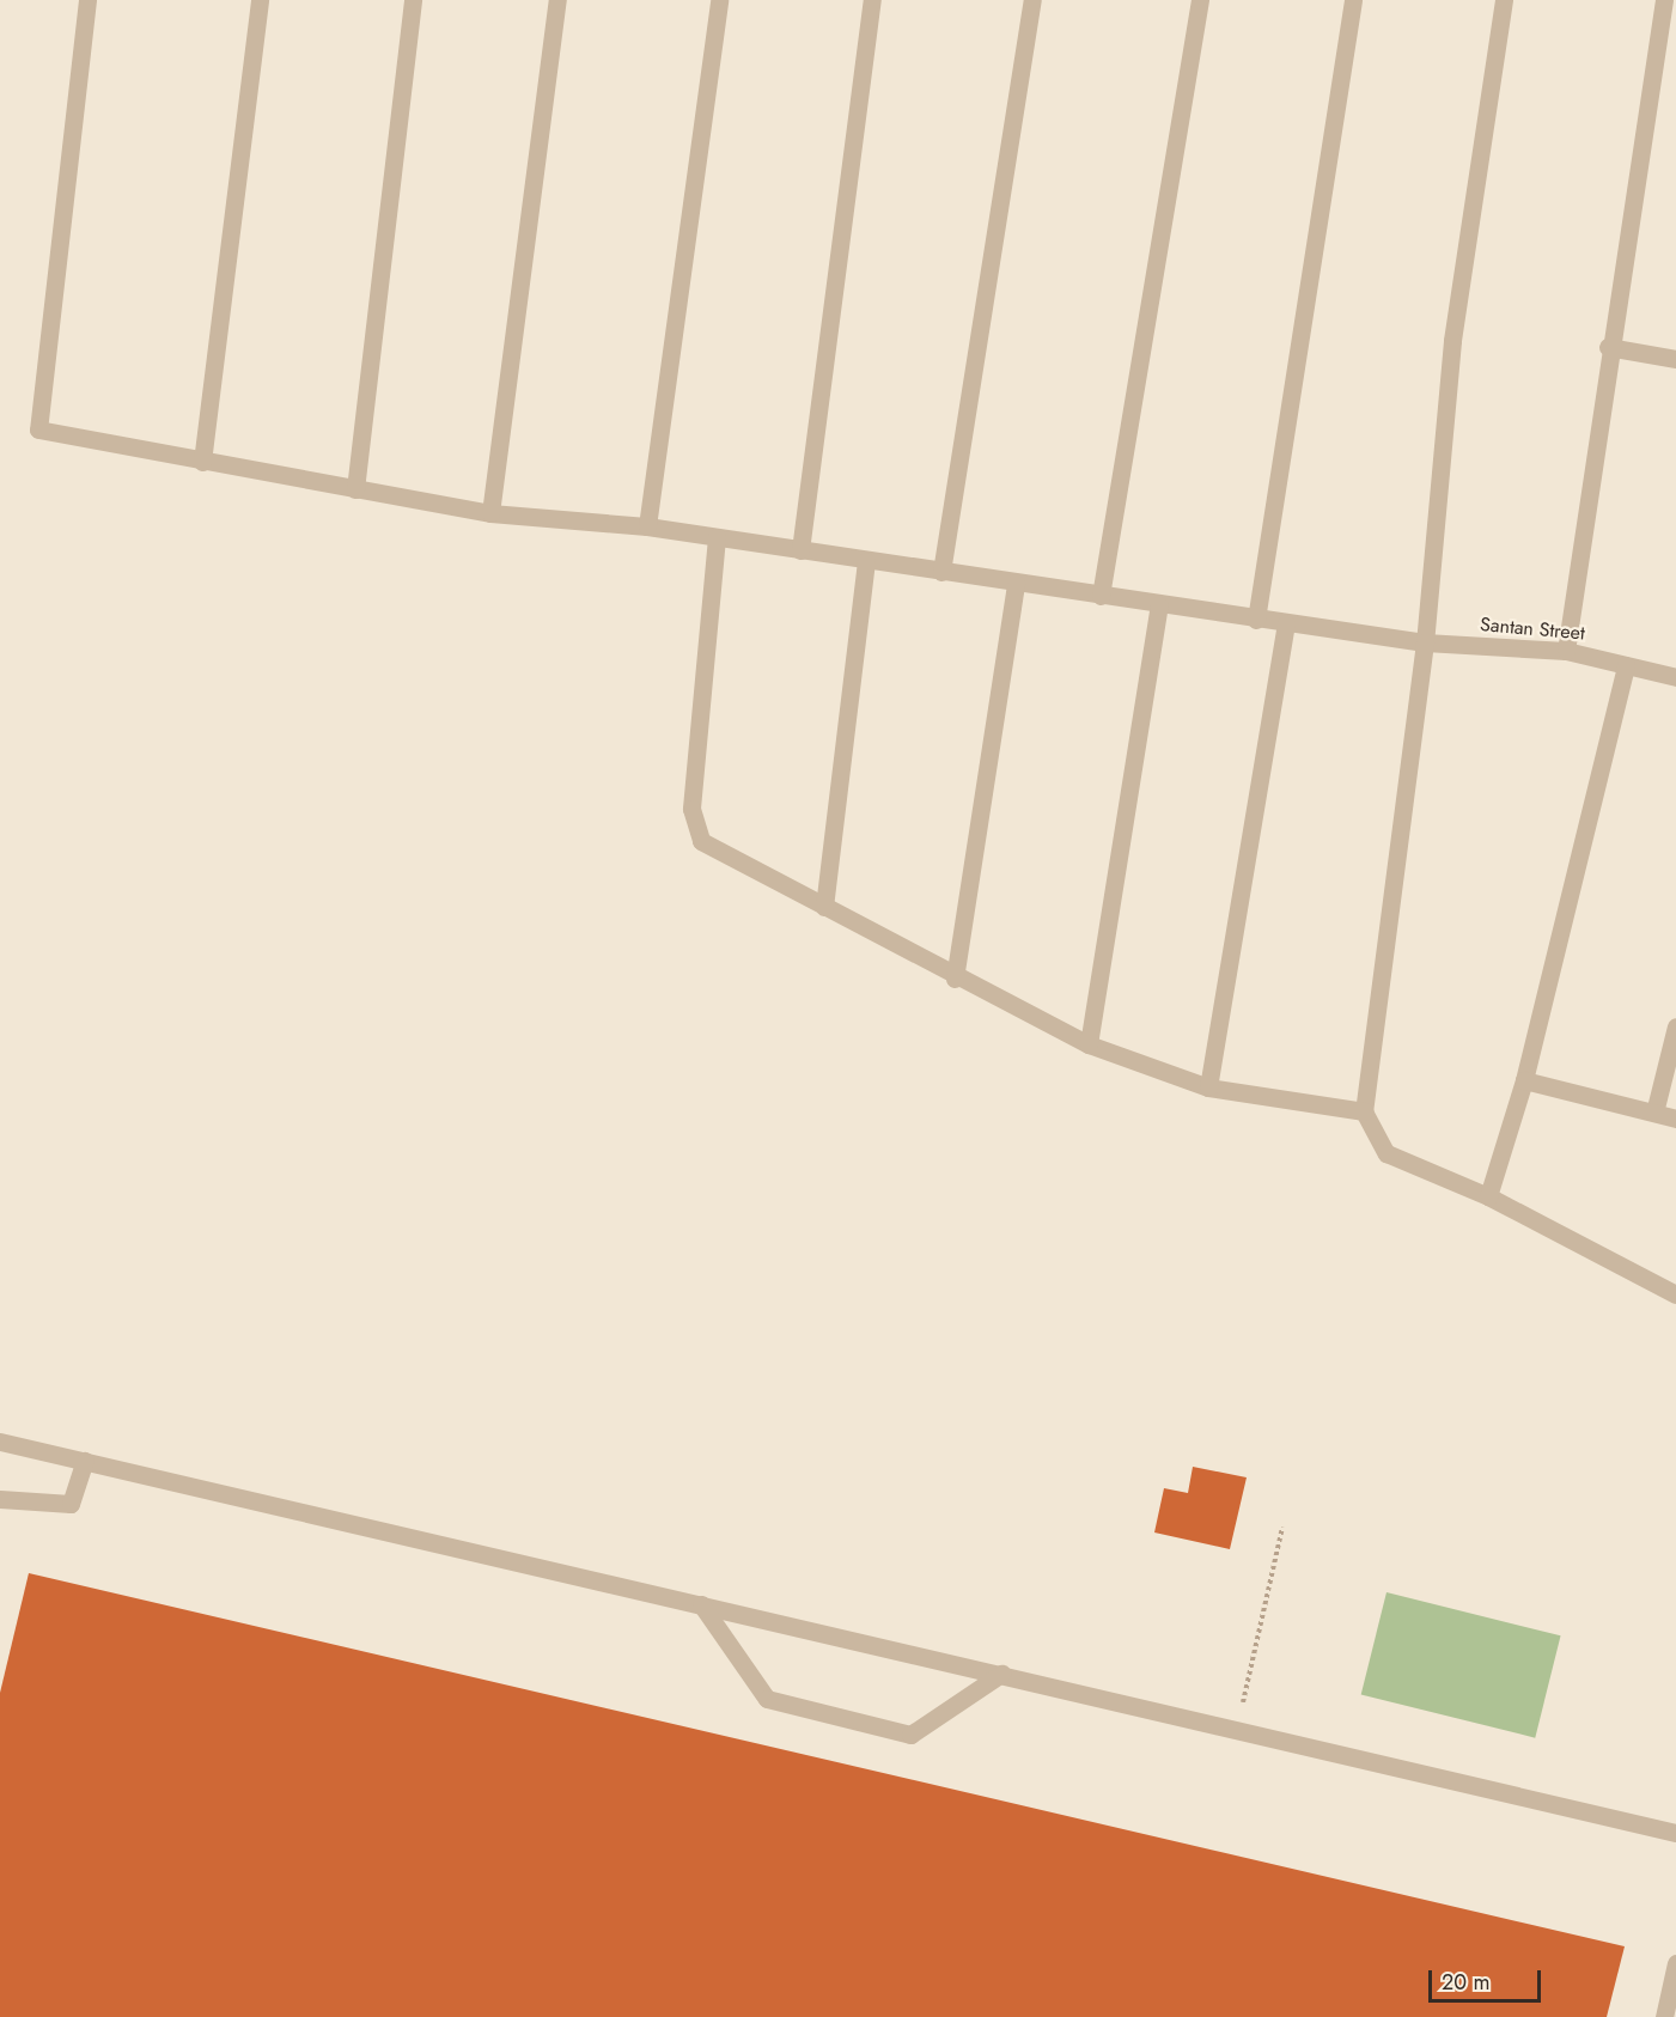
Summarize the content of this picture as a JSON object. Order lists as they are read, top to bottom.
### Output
{
  "streets": {
    "street": ["Santan Street"]
  },
  "scale_bar": "20 m"
}
